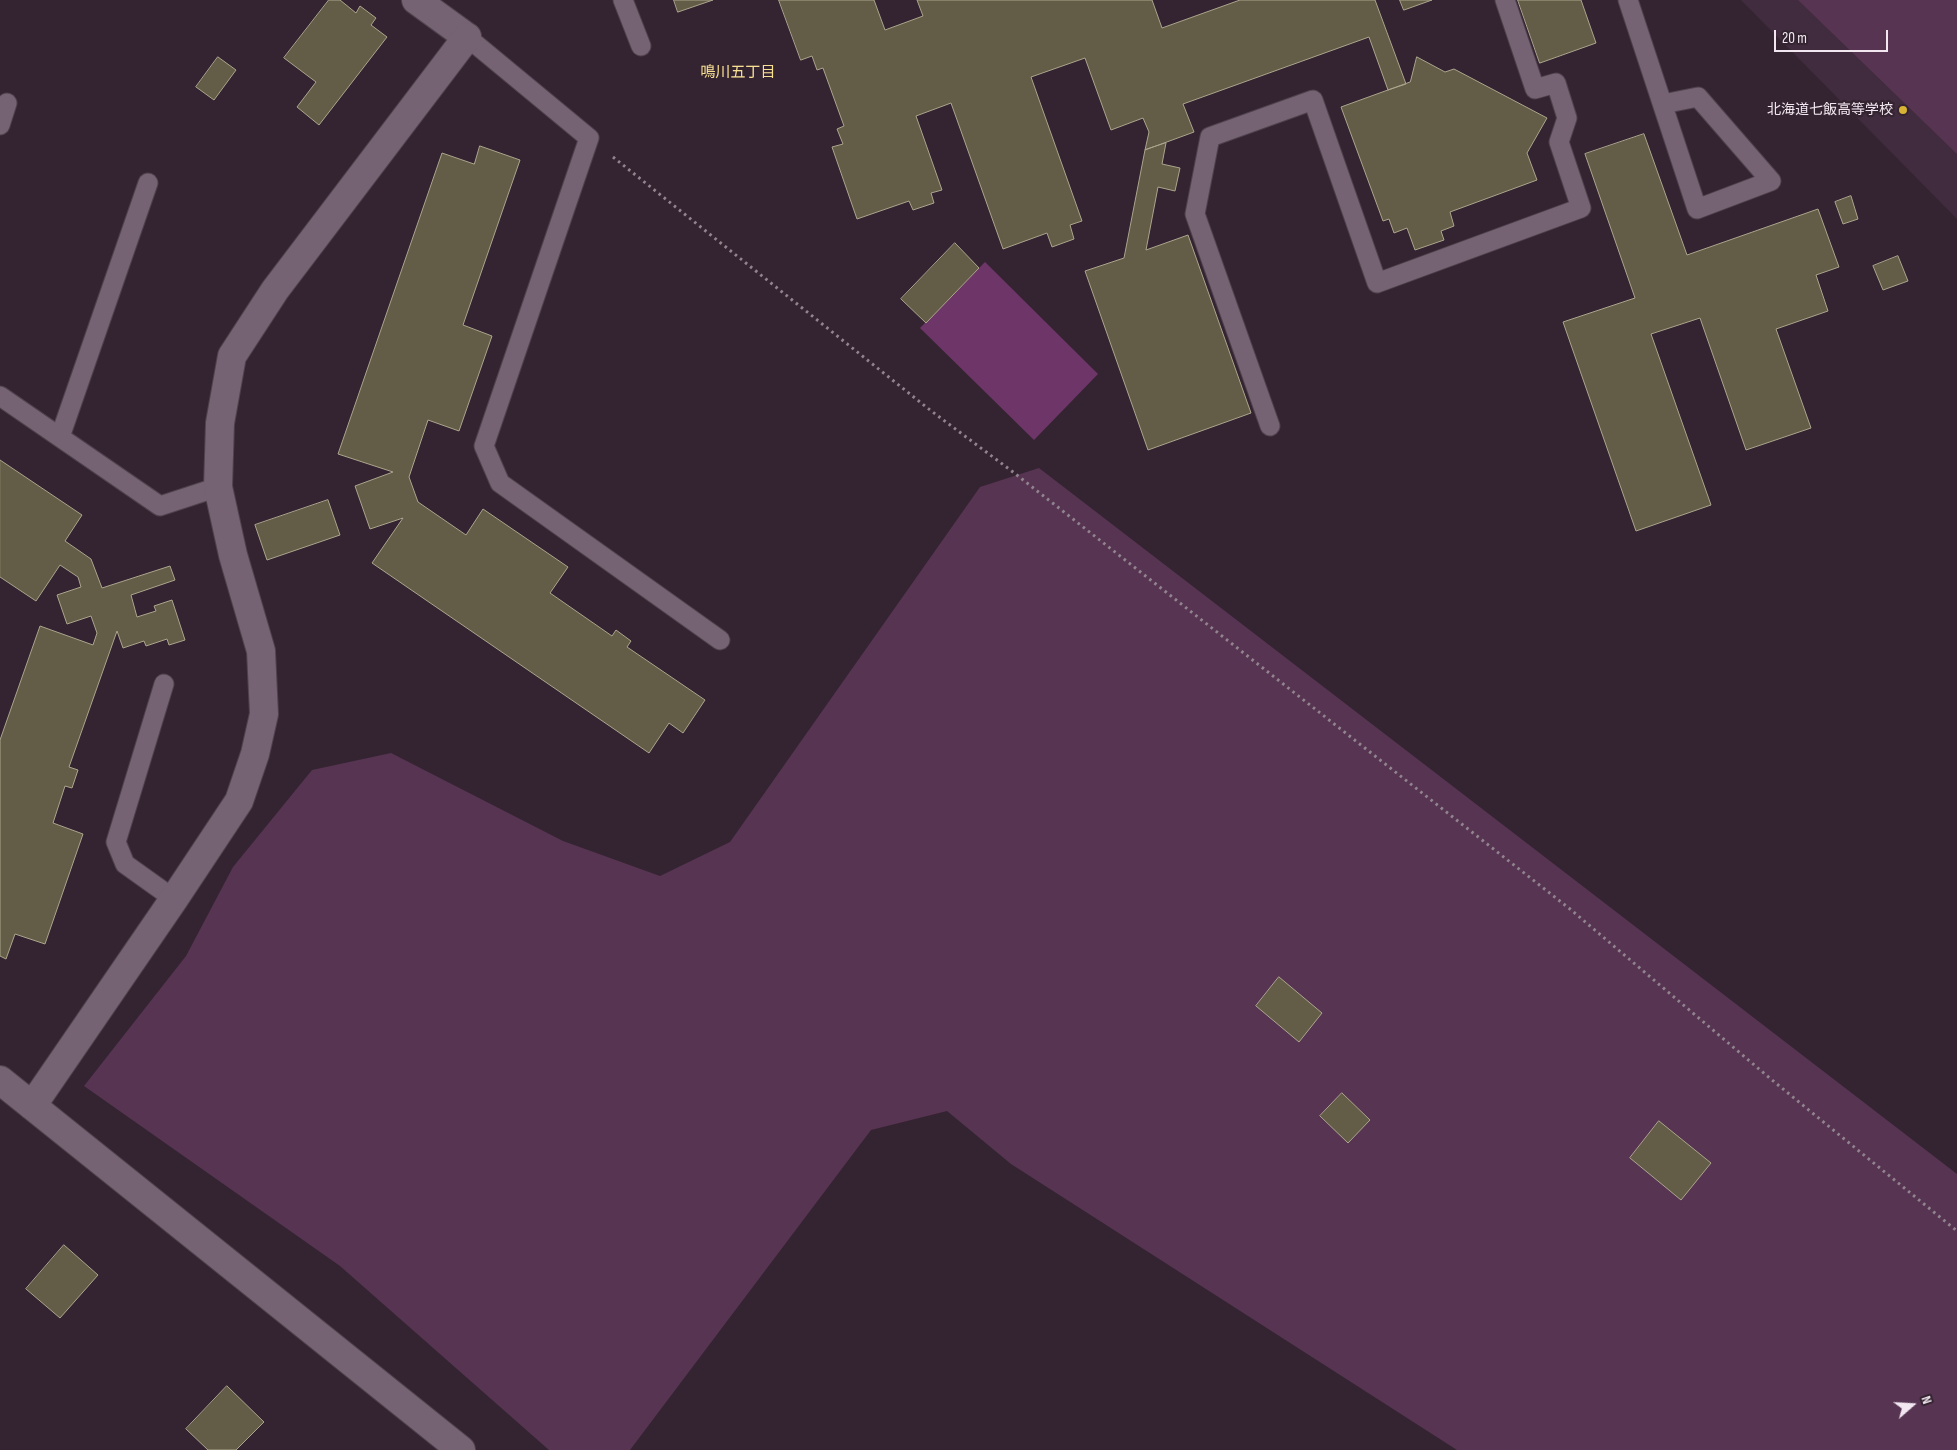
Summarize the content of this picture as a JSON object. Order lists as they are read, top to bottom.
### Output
{
  "districts": ["鳴川五丁目"],
  "places": ["北海道七飯高等学校"],
  "scale_bar": "20 m",
  "north": "right"
}
